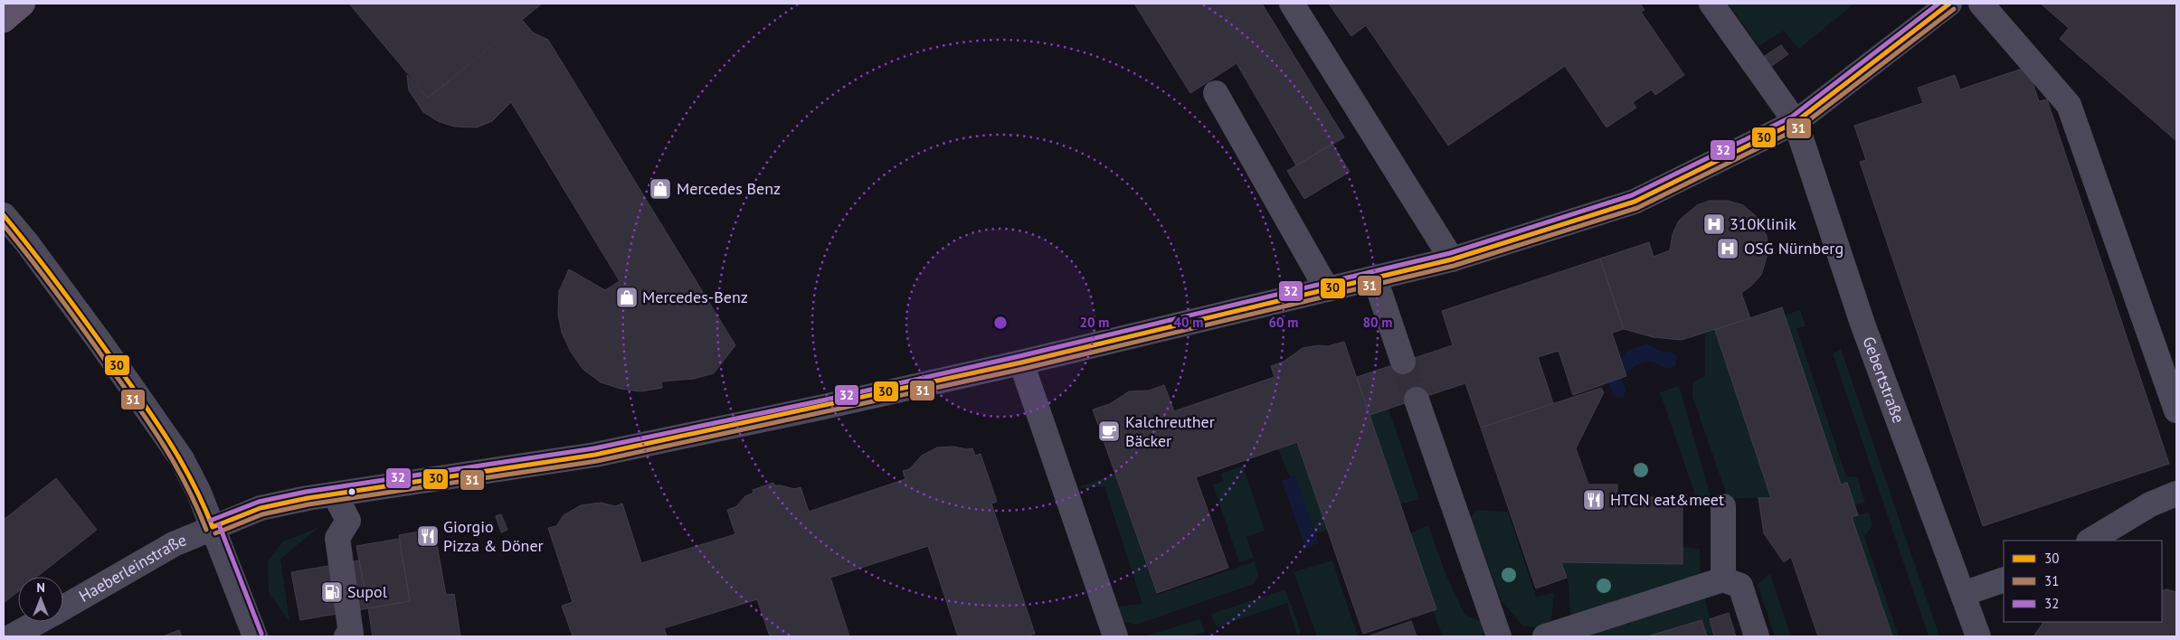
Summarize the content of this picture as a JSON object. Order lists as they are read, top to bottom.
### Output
{
  "streets": {
    "street": ["Gebertstraße", "Haeberleinstraße"]
  },
  "crossings": [
    ["Gebertstraße", "Haeberleinstraße"]
  ],
  "places": {
    "shop": ["Mercedes Benz", "Mercedes-Benz"],
    "hospital": ["310Klinik", "OSG Nürnberg"],
    "cafe": ["Kalchreuther Bäcker"],
    "restaurant": ["HTCN eat&meet", "Giorgio Pizza & Döner"],
    "fuel station": ["Supol"]
  },
  "lines": ["transit line 30", "transit line 32", "transit line 31"],
  "legend": ["30", "31", "32"],
  "north": "top",
  "rings": [
    "20 m",
    "40 m",
    "60 m",
    "80 m"
  ]
}
